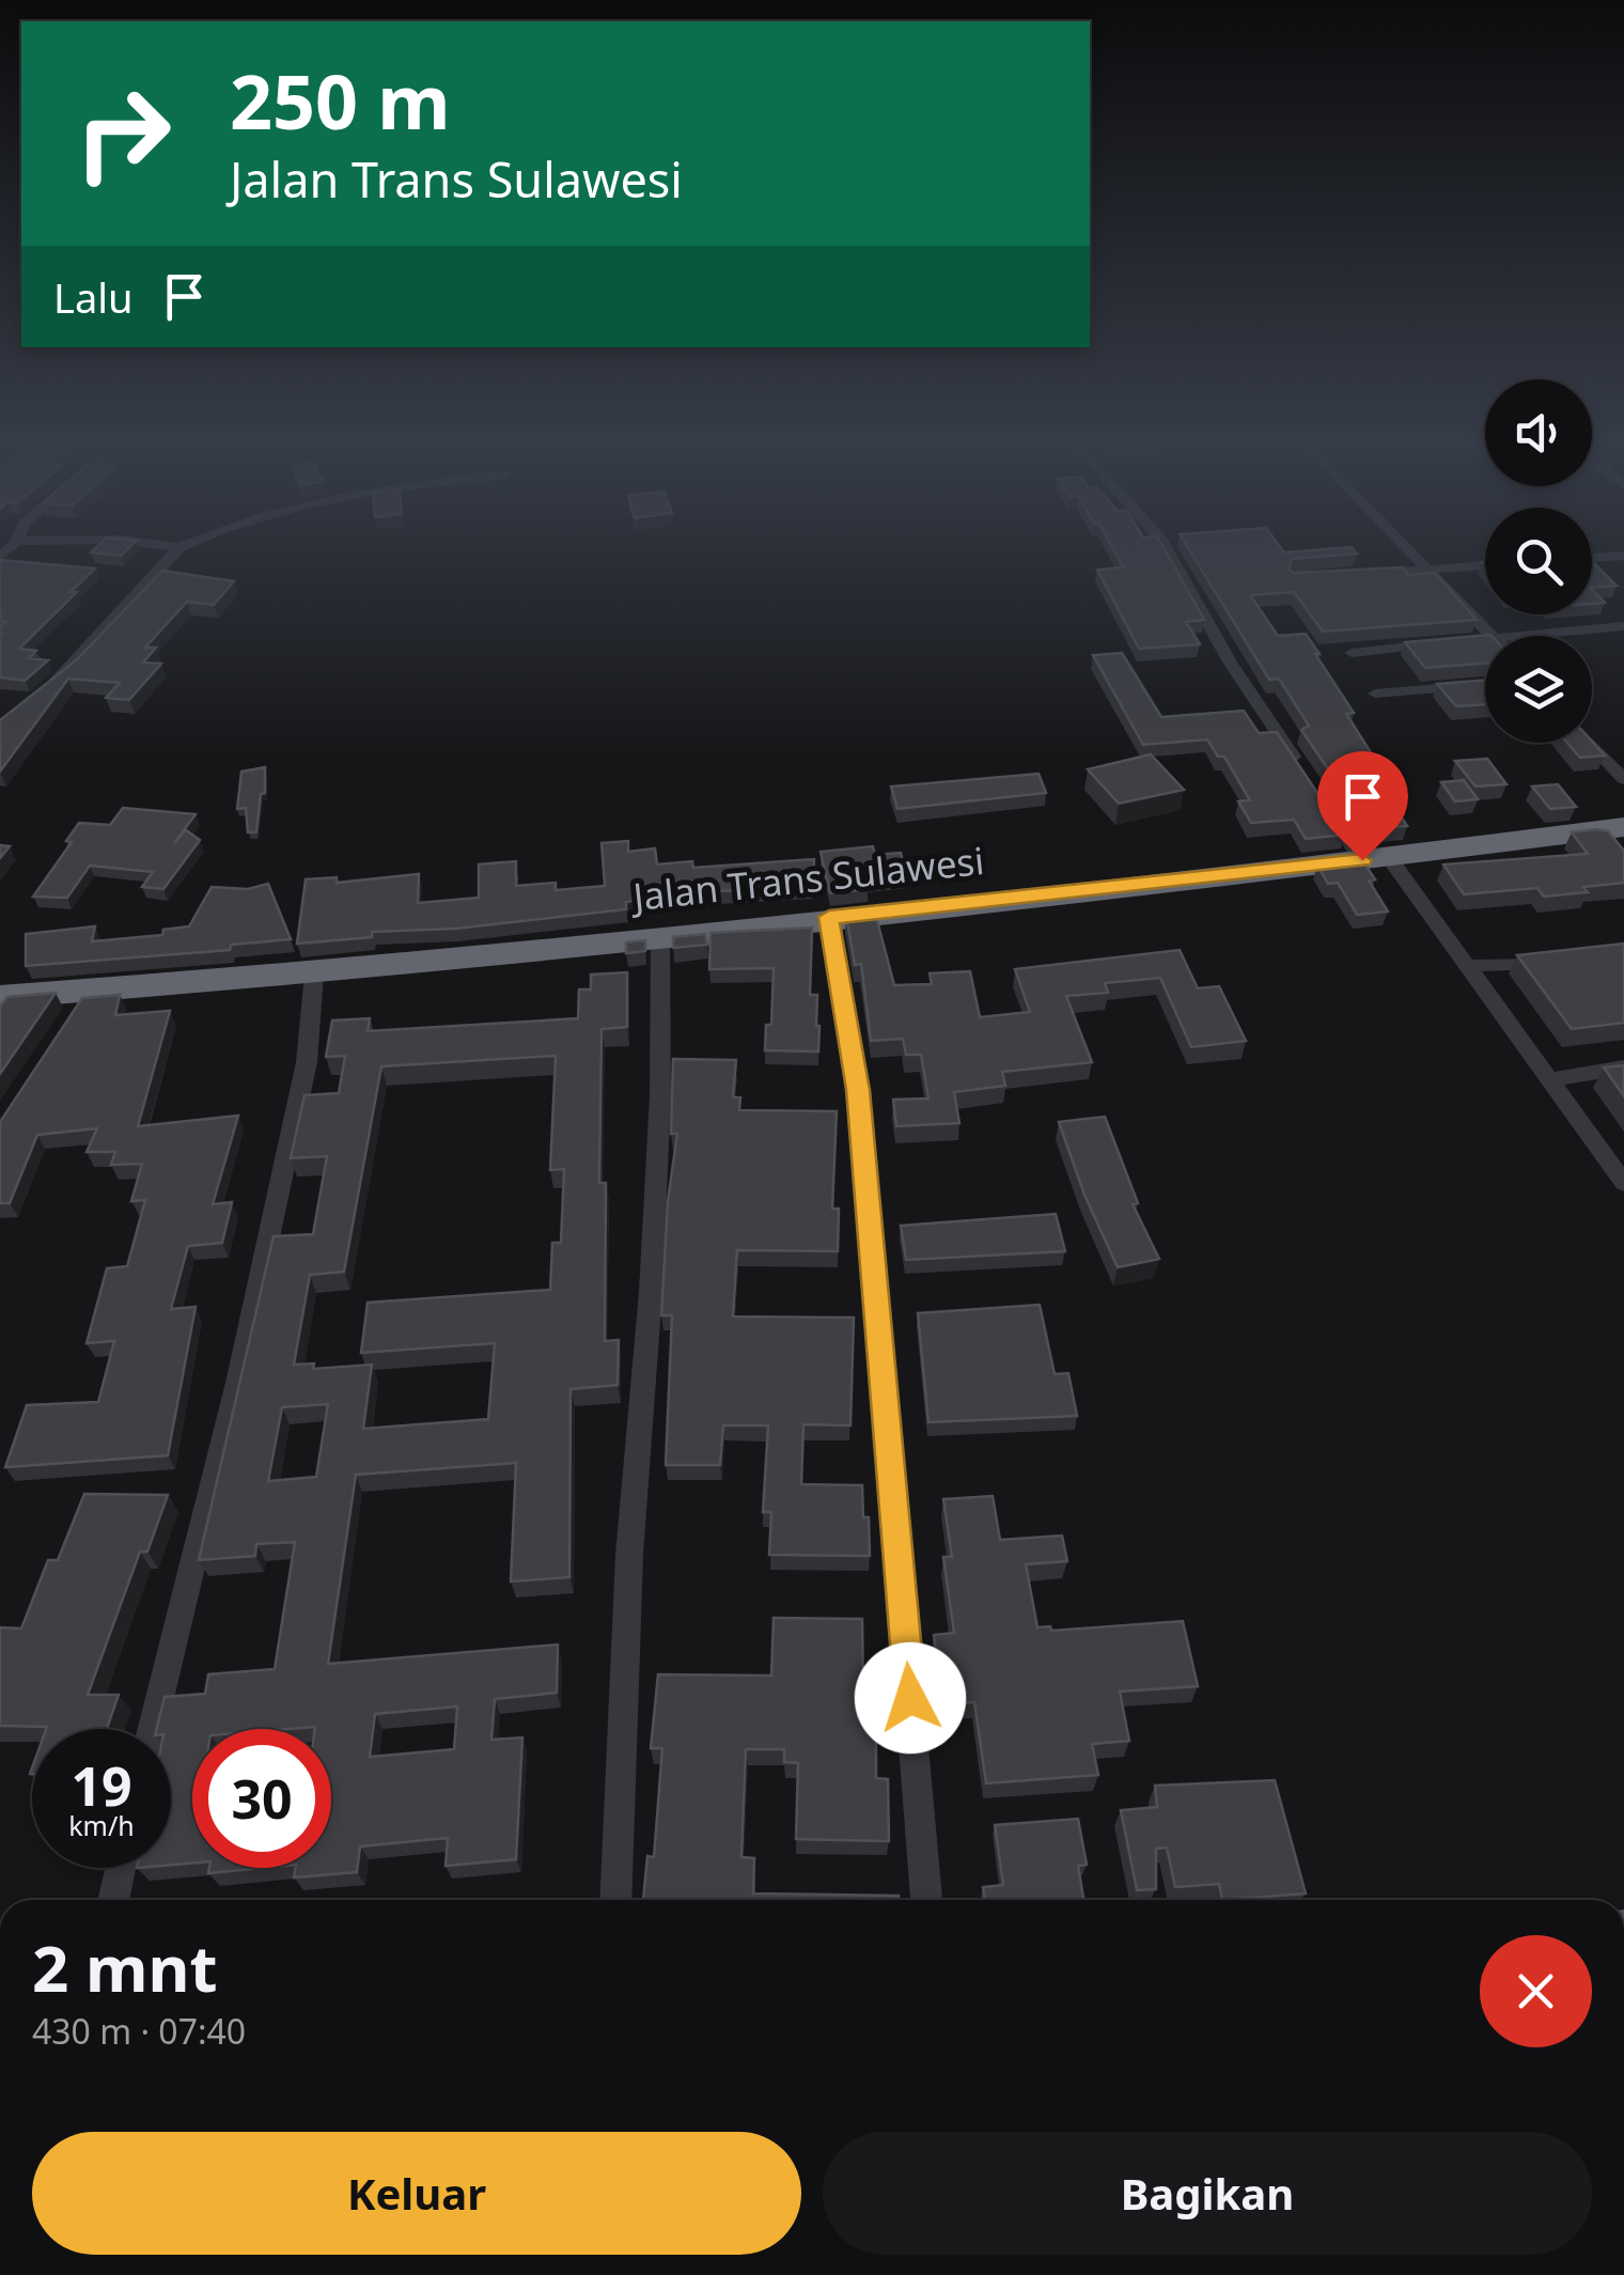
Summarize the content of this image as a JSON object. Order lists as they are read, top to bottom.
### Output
{
  "streets": {
    "highway": ["Jalan Trans Sulawesi"]
  },
  "page": {
    "turn": ["250 m", "Jalan Trans Sulawesi"],
    "then": "Lalu",
    "speed": "19 km/h",
    "limit": "30",
    "heading": ["2 mnt", "430 m · 07:40"],
    "buttons": ["Keluar", "Bagikan"]
  }
}
